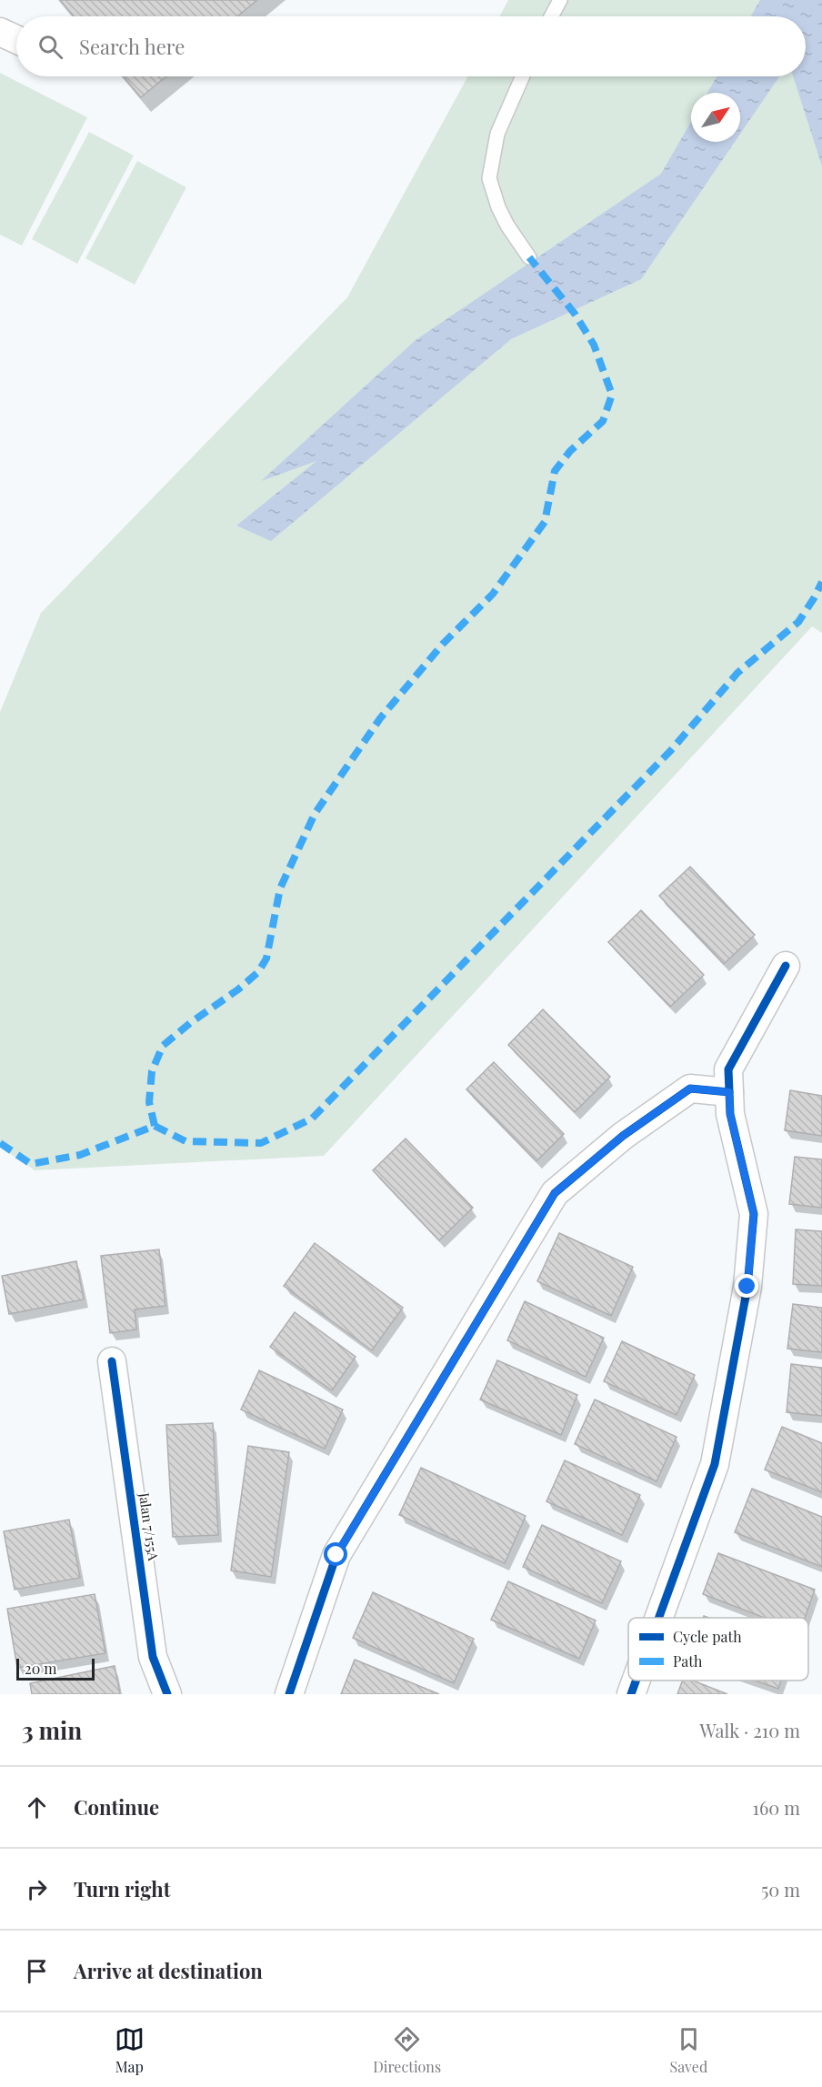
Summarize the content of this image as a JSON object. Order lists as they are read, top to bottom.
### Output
{
  "streets": {
    "street": ["Jalan 7/155A"]
  },
  "legend": ["Cycle path", "Path"],
  "scale_bar": "20 m",
  "north": "top right",
  "page": {
    "search": "Search here",
    "scale": "20 m",
    "heading": ["3 min", "Walk · 210 m"],
    "list": [
      ["Continue", "160 m"],
      ["Turn right", "50 m"],
      "Arrive at destination"
    ],
    "nav": ["Map", "Directions", "Saved"]
  }
}
